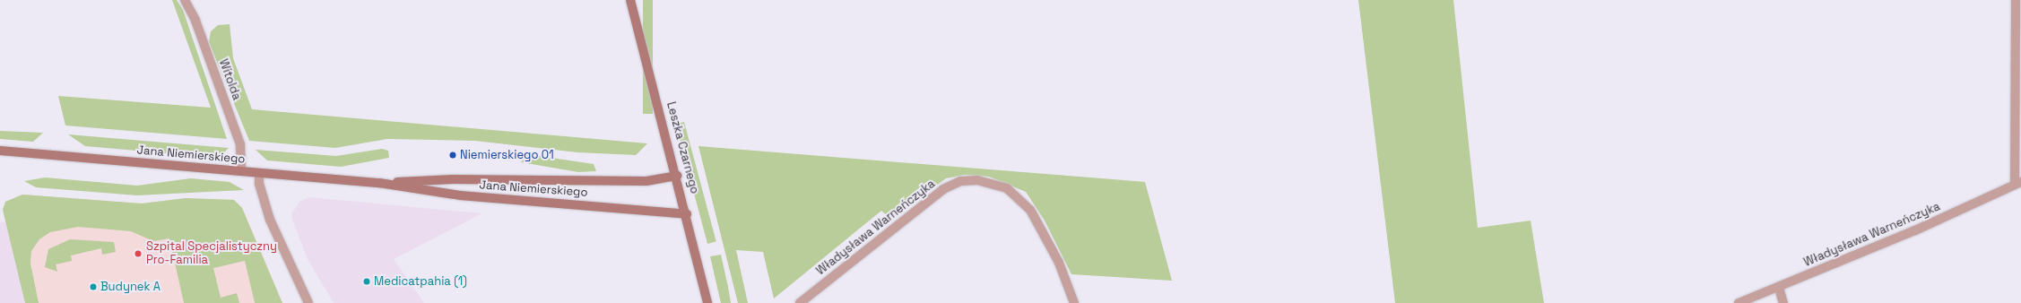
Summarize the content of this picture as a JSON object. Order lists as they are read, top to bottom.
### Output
{
  "streets": {
    "street": [
      "Witolda",
      "Leszka Czarnego",
      "Jana Niemierskiego",
      "Władysława Warneńczyka"
    ]
  },
  "crossings": [
    ["Witolda", "Jana Niemierskiego"],
    ["Leszka Czarnego", "Jana Niemierskiego"]
  ],
  "places": [
    "Niemierskiego 01",
    "Szpital Specjalistyczny Pro-Familia",
    "Medicatpahia (1)",
    "Budynek A"
  ]
}
